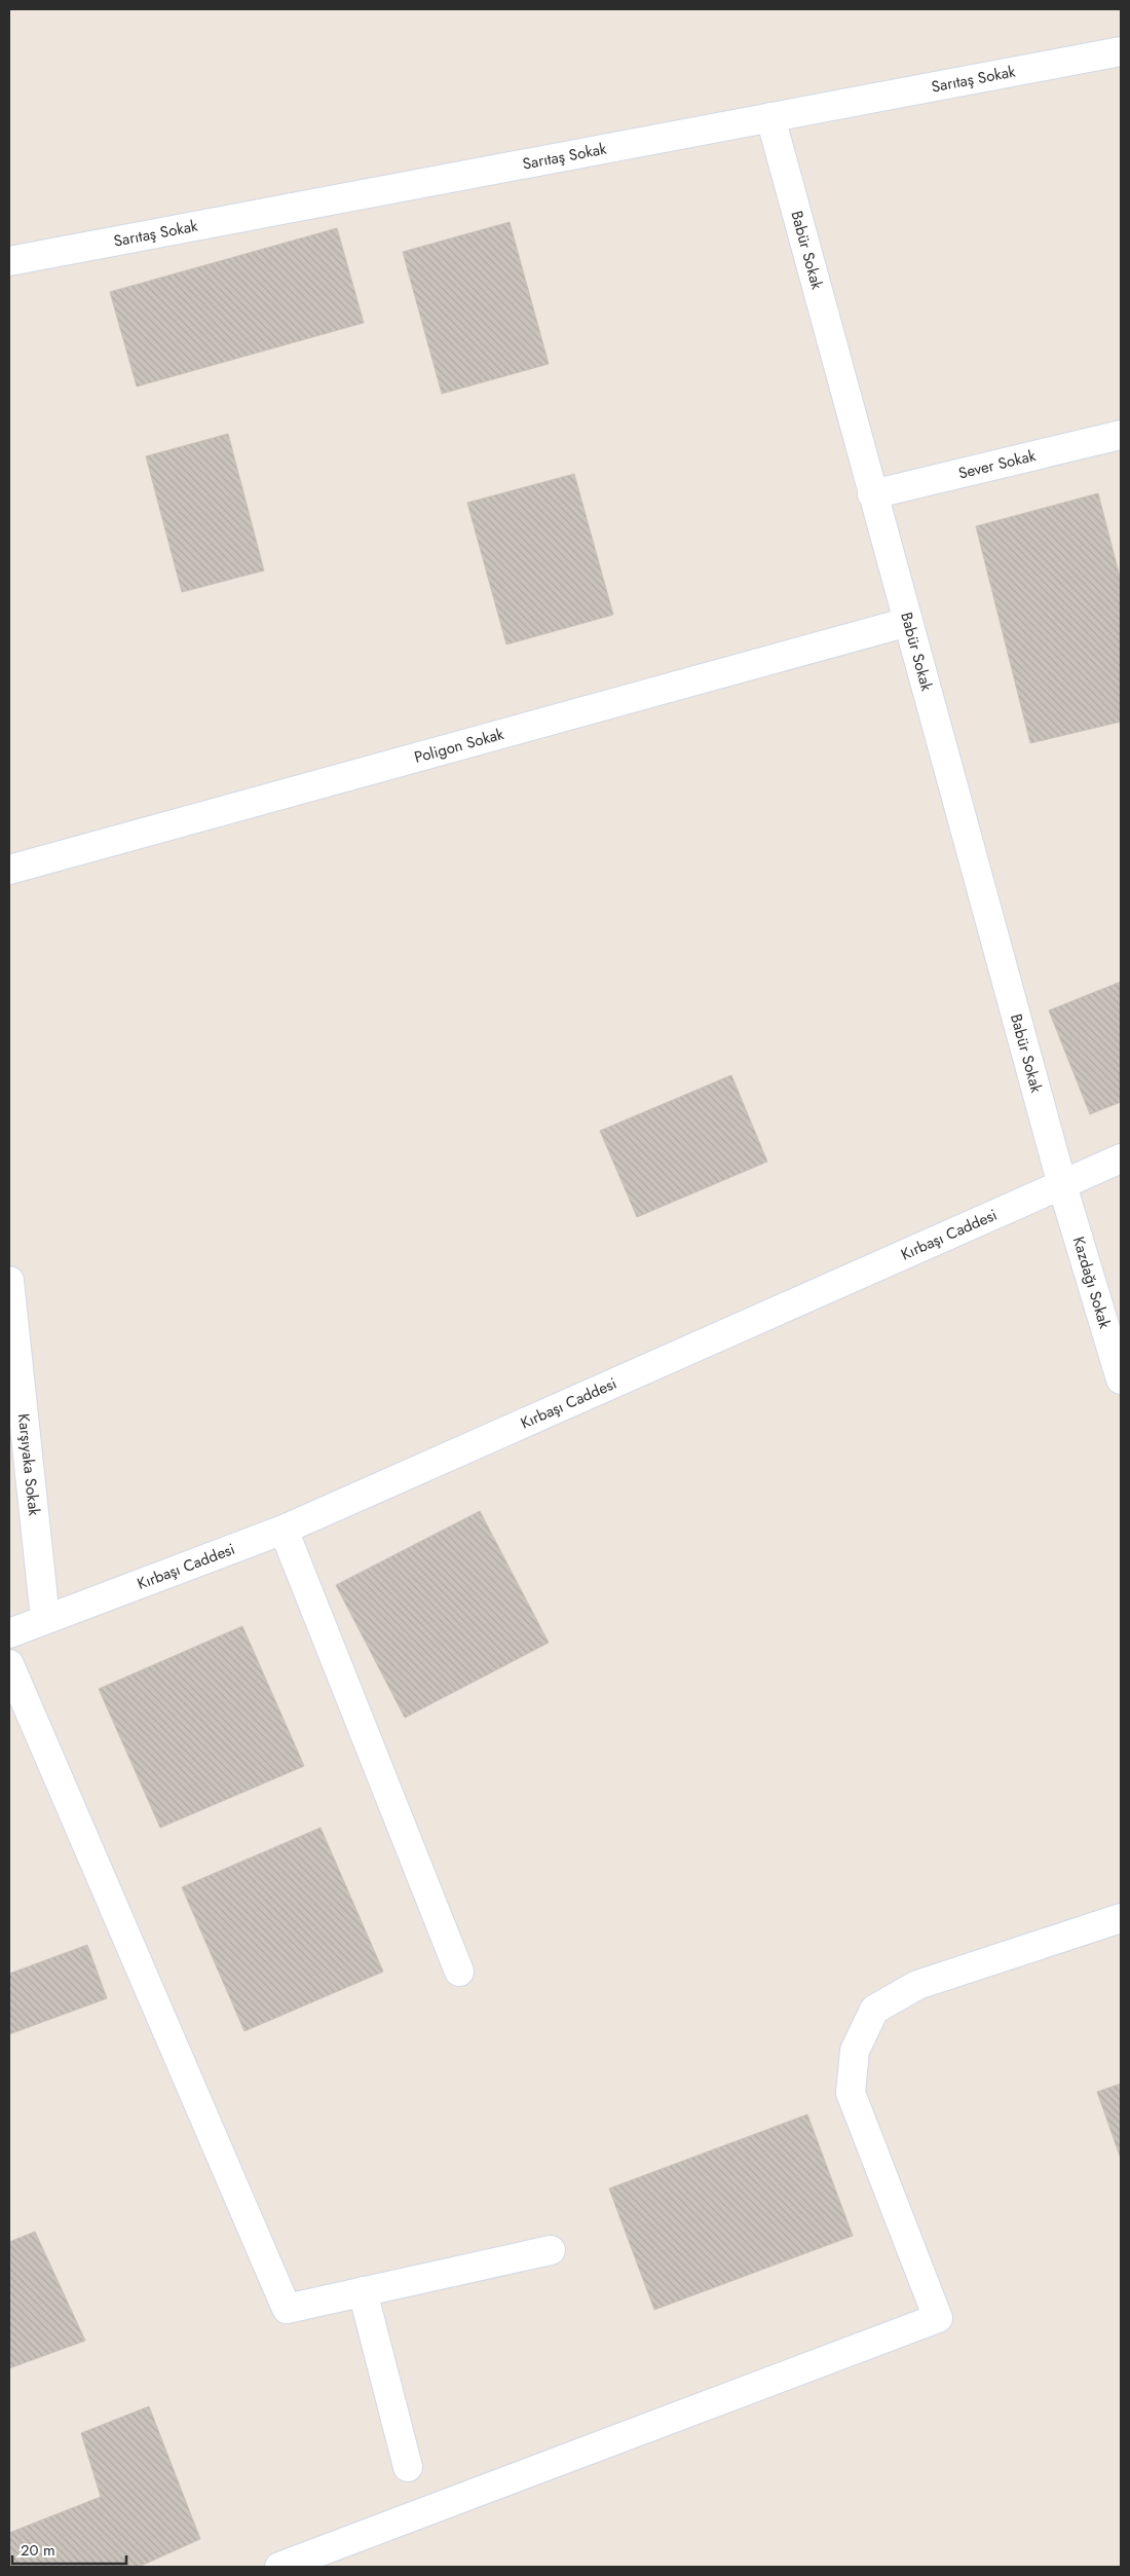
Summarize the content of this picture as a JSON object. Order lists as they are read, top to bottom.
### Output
{
  "streets": {
    "street": [
      "Sarıtaş Sokak",
      "Babür Sokak",
      "Sever Sokak",
      "Poligon Sokak",
      "Kırbaşı Caddesi",
      "Kazdağı Sokak",
      "Karşıyaka Sokak"
    ]
  },
  "crossings": [
    ["Sarıtaş Sokak", "Babür Sokak"],
    ["Babür Sokak", "Sever Sokak"],
    ["Babür Sokak", "Poligon Sokak"],
    ["Babür Sokak", "Kırbaşı Caddesi"],
    ["Babür Sokak", "Kazdağı Sokak"],
    ["Kırbaşı Caddesi", "Kazdağı Sokak"],
    ["Kırbaşı Caddesi", "Karşıyaka Sokak"]
  ],
  "scale_bar": "20 m"
}
